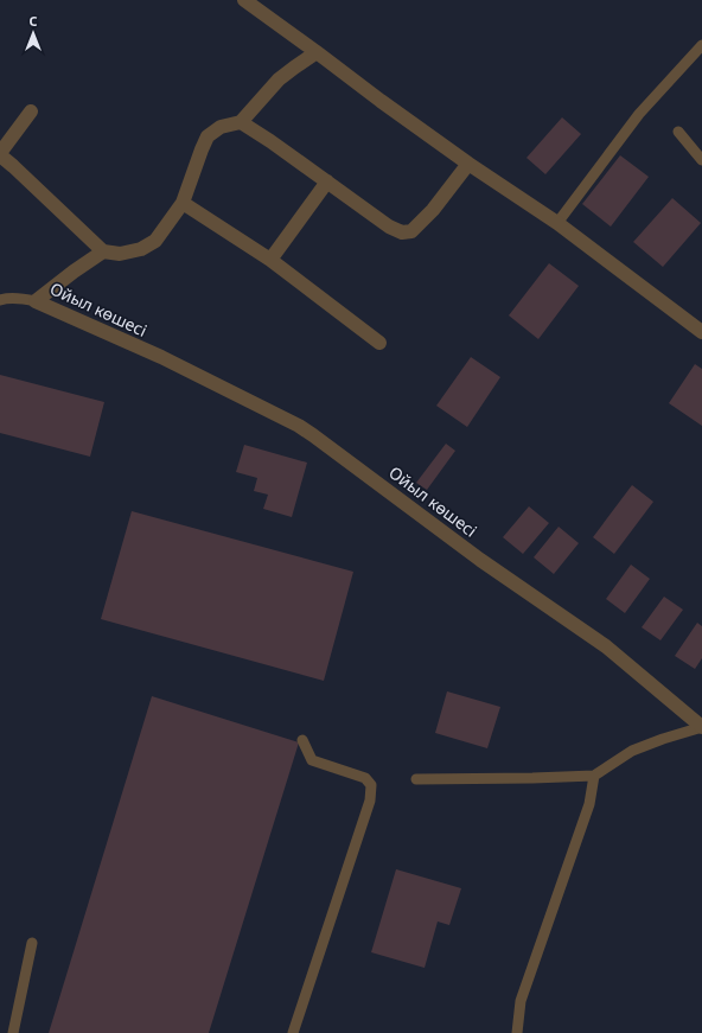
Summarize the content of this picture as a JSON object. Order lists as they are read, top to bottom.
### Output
{
  "streets": {
    "street": ["Ойыл көшесі"]
  },
  "north": "top"
}
